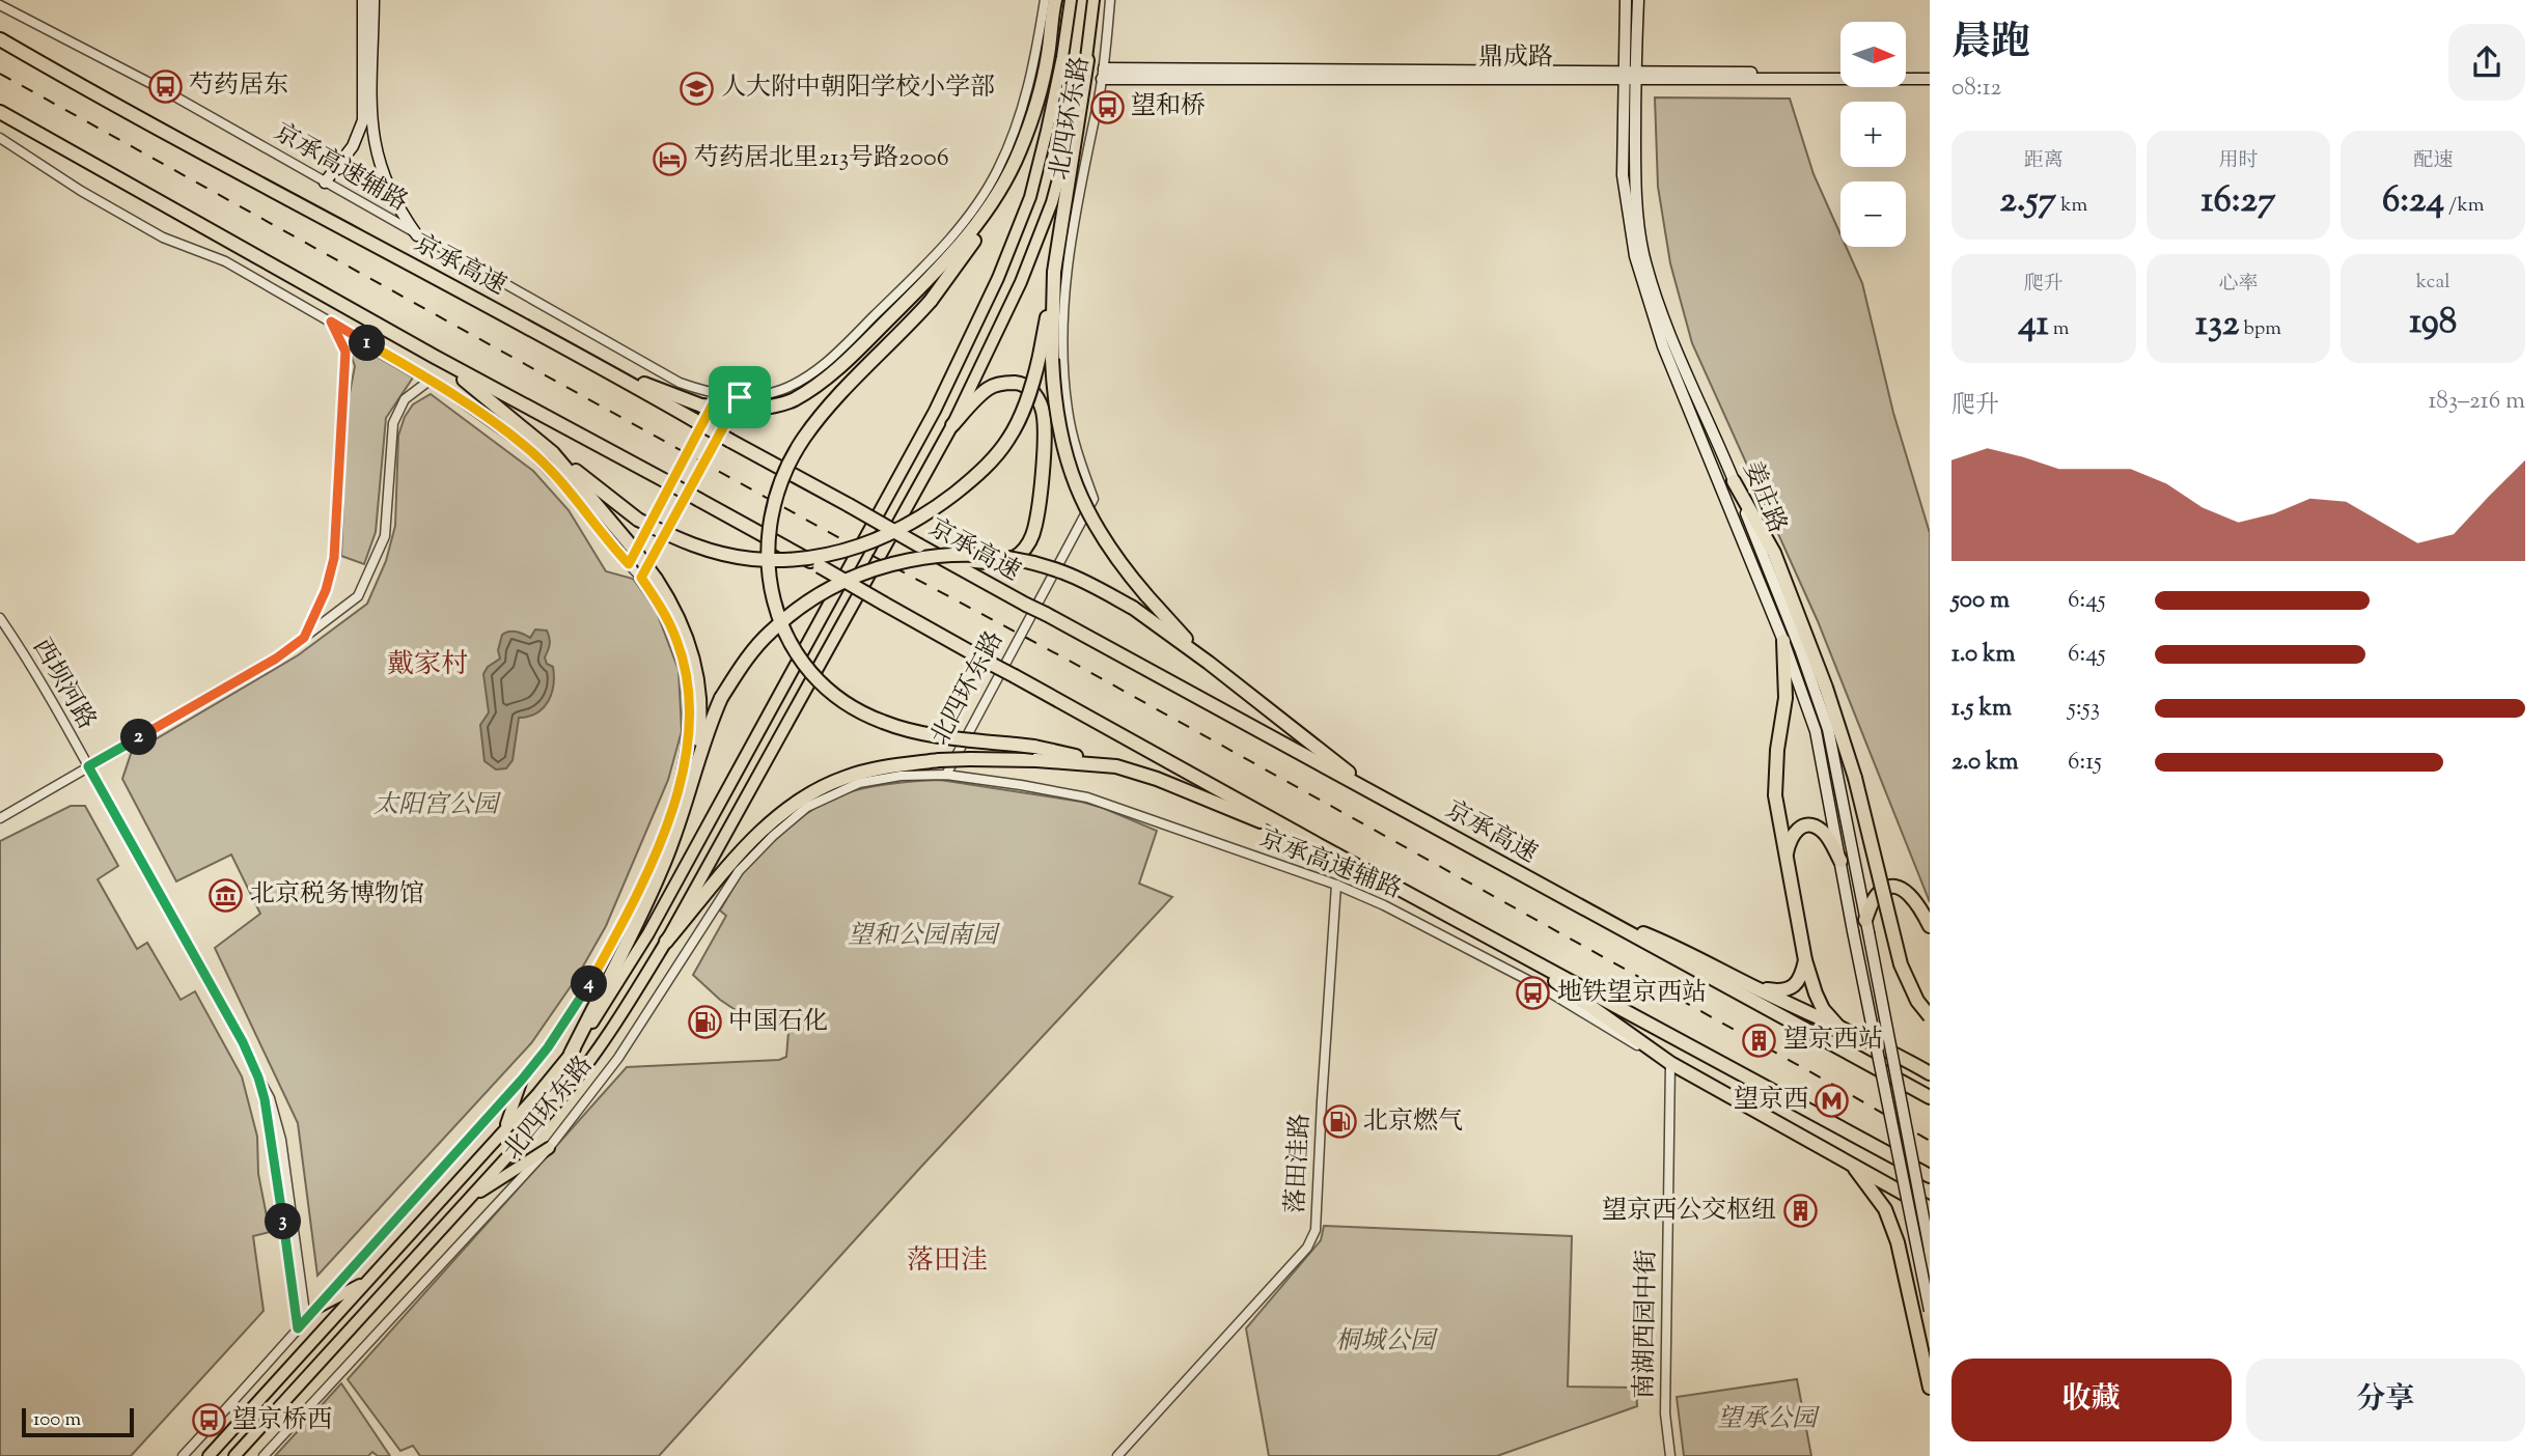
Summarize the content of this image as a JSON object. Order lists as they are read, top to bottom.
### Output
{
  "streets": {
    "highway": ["北四环东路", "京承高速"],
    "main road": ["鼎成路", "姜庄路"],
    "street": [
      "京承高速辅路",
      "西坝河路",
      "落田洼路",
      "南湖西园中街"
    ]
  },
  "crossings": [
    ["鼎成路", "北四环东路"],
    ["鼎成路", "姜庄路"],
    ["北四环东路", "京承高速辅路"],
    ["北四环东路", "西坝河路"],
    ["京承高速辅路", "落田洼路"],
    ["京承高速辅路", "南湖西园中街"]
  ],
  "districts": ["戴家村", "落田洼"],
  "parks": [
    "太阳宫公园",
    "望和公园南园",
    "桐城公园",
    "望承公园"
  ],
  "places": {
    "bus stop": [
      "芍药居东",
      "望和桥",
      "地铁望京西站",
      "望京桥西"
    ],
    "school or university": ["人大附中朝阳学校小学部"],
    "hotel": ["芍药居北里213号路2006"],
    "museum": ["北京税务博物馆"],
    "fuel station": ["中国石化", "北京燃气"],
    "building": ["望京西站", "望京西公交枢纽"],
    "metro station": ["望京西"]
  },
  "scale_bar": "100 m",
  "north": "right",
  "page": {
    "heading": ["晨跑", "08:12"],
    "map_buttons": ["+", "−"],
    "stats": [
      ["距离", "2.57 km"],
      ["用时", "16:27"],
      ["配速", "6:24 /km"],
      ["爬升", "41 m"],
      ["心率", "132 bpm"],
      ["kcal", "198"]
    ],
    "pins": [
      "1",
      "2",
      "4",
      "3"
    ],
    "chart": ["爬升", "183–216 m"],
    "list": [
      {
        "name": "500 m",
        "note": "6:45"
      },
      {
        "name": "1.0 km",
        "note": "6:45"
      },
      {
        "name": "1.5 km",
        "note": "5:53"
      },
      {
        "name": "2.0 km",
        "note": "6:15"
      }
    ],
    "buttons": ["收藏", "分享"],
    "scale": "100 m"
  }
}
